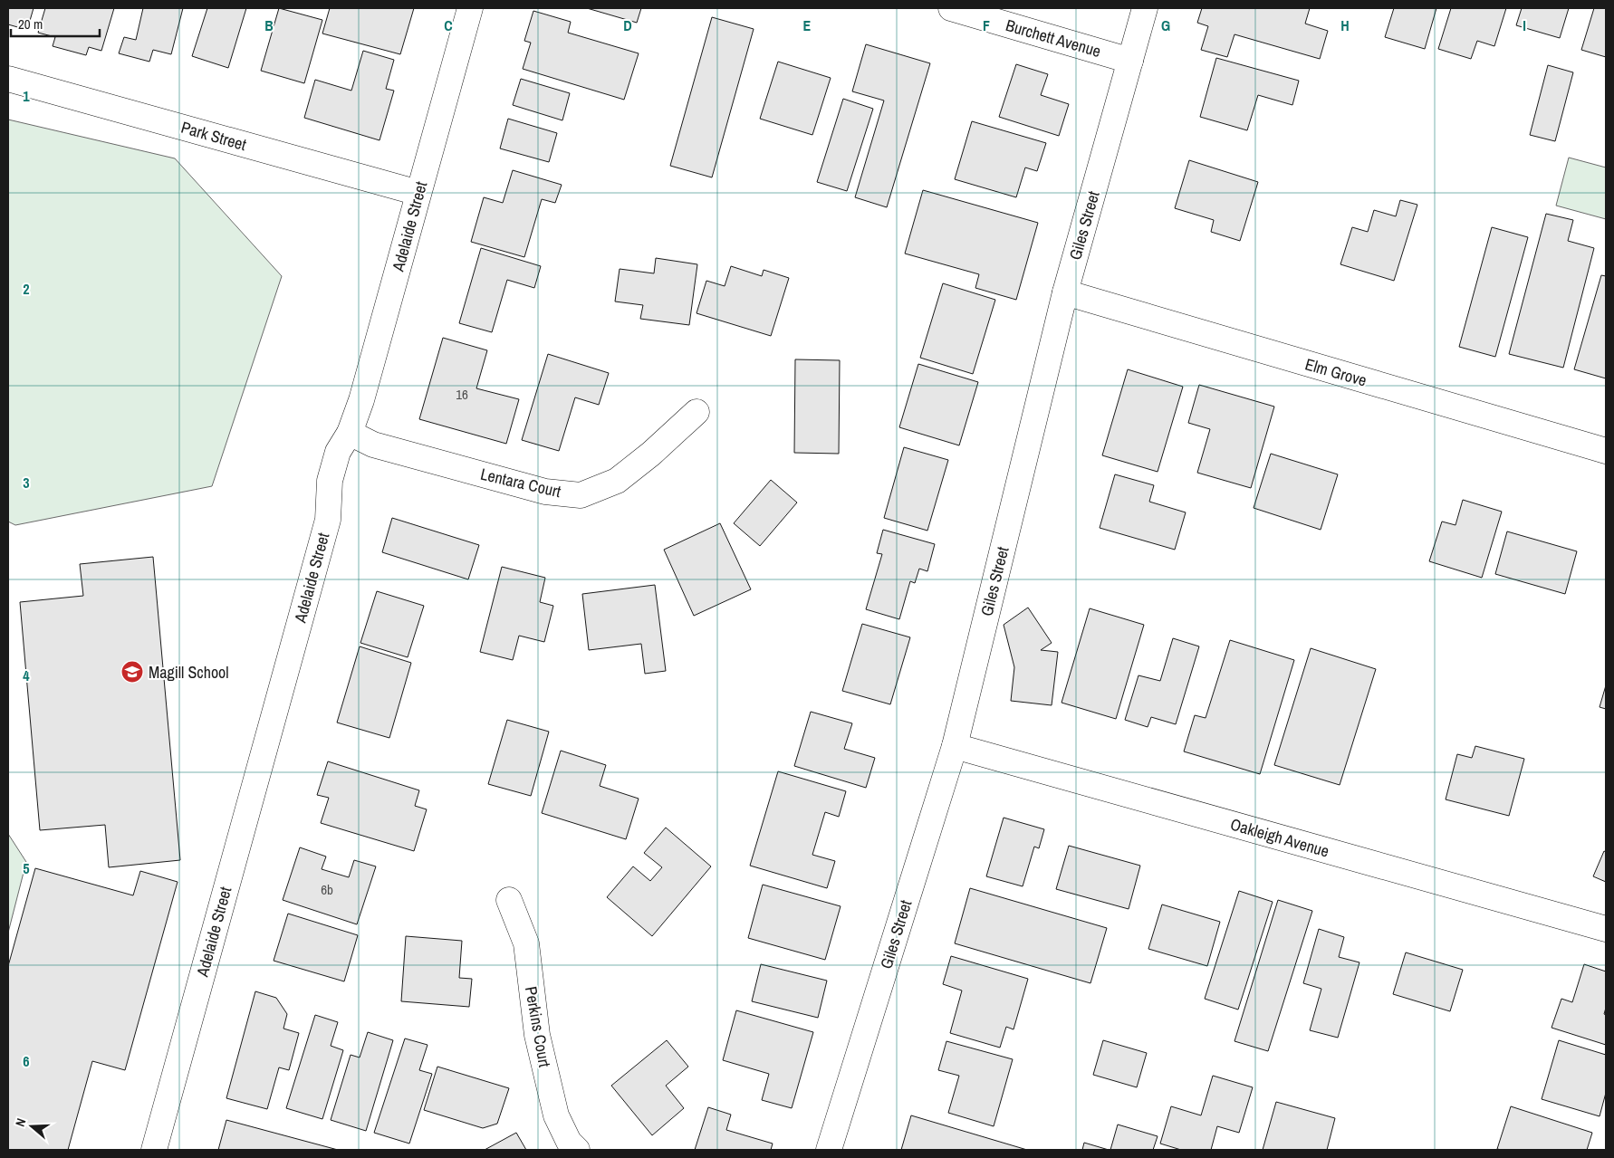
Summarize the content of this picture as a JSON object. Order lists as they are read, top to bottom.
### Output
{
  "streets": {
    "street": [
      "Burchett Avenue",
      "Park Street",
      "Giles Street",
      "Adelaide Street",
      "Elm Grove",
      "Lentara Court",
      "Oakleigh Avenue",
      "Perkins Court"
    ]
  },
  "crossings": [
    ["Burchett Avenue", "Giles Street"],
    ["Park Street", "Adelaide Street"],
    ["Giles Street", "Elm Grove"],
    ["Giles Street", "Oakleigh Avenue"],
    ["Adelaide Street", "Lentara Court"]
  ],
  "places": {
    "school or university": ["Magill School"]
  },
  "house_numbers": ["16", "6b"],
  "scale_bar": "20 m",
  "north": "left",
  "grid": {
    "columns": [
      "B",
      "C",
      "D",
      "E",
      "F",
      "G",
      "H",
      "I"
    ],
    "rows": [
      "1",
      "2",
      "3",
      "4",
      "5",
      "6"
    ]
  }
}
